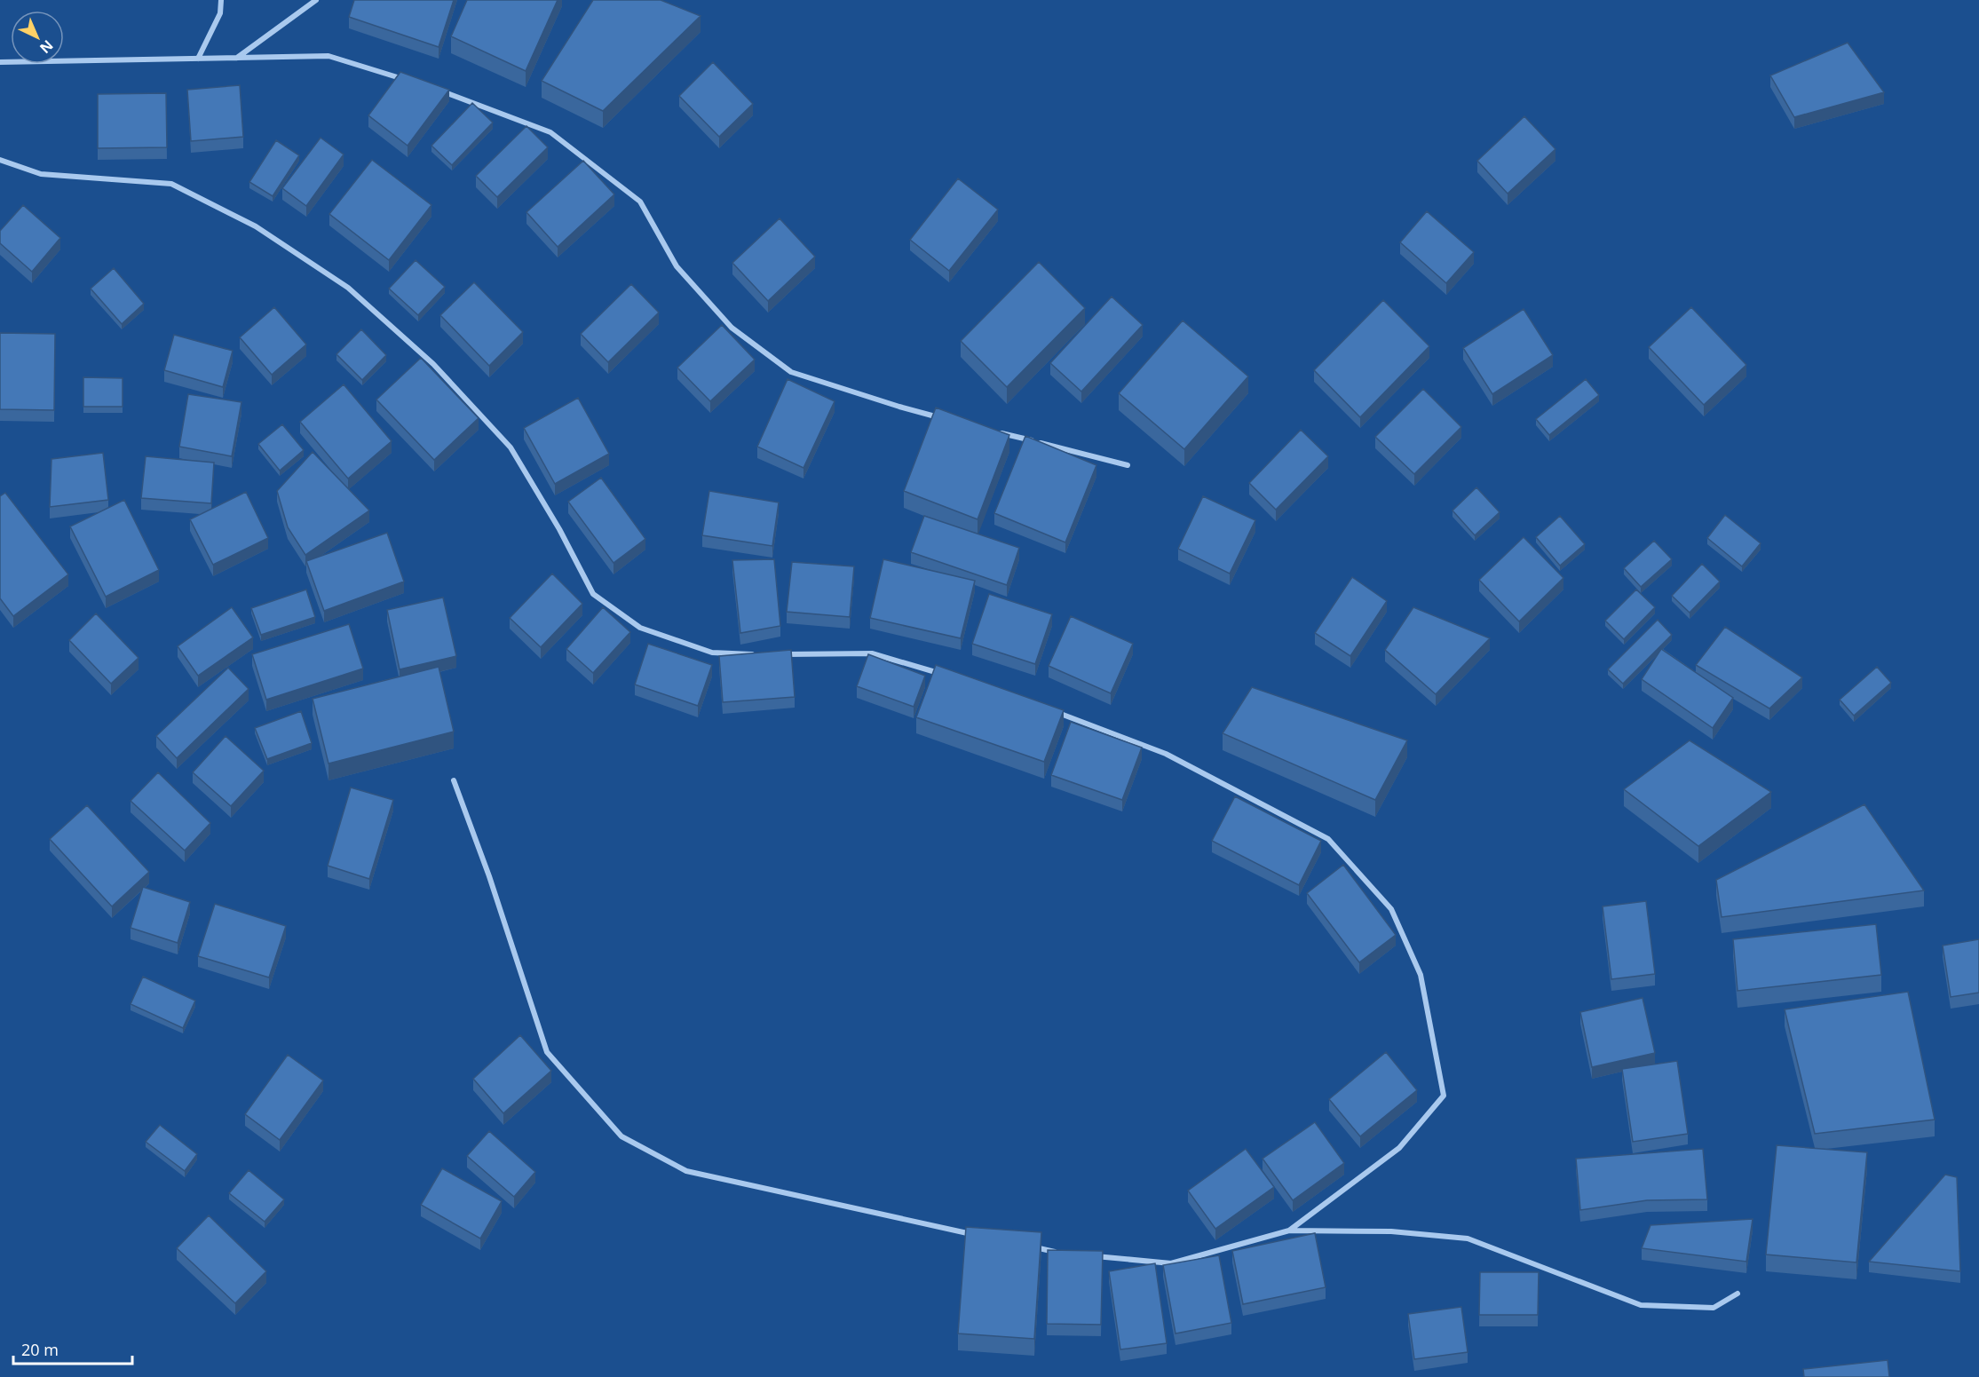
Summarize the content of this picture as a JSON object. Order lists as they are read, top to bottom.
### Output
{
  "scale_bar": "20 m",
  "north": "bottom right"
}
